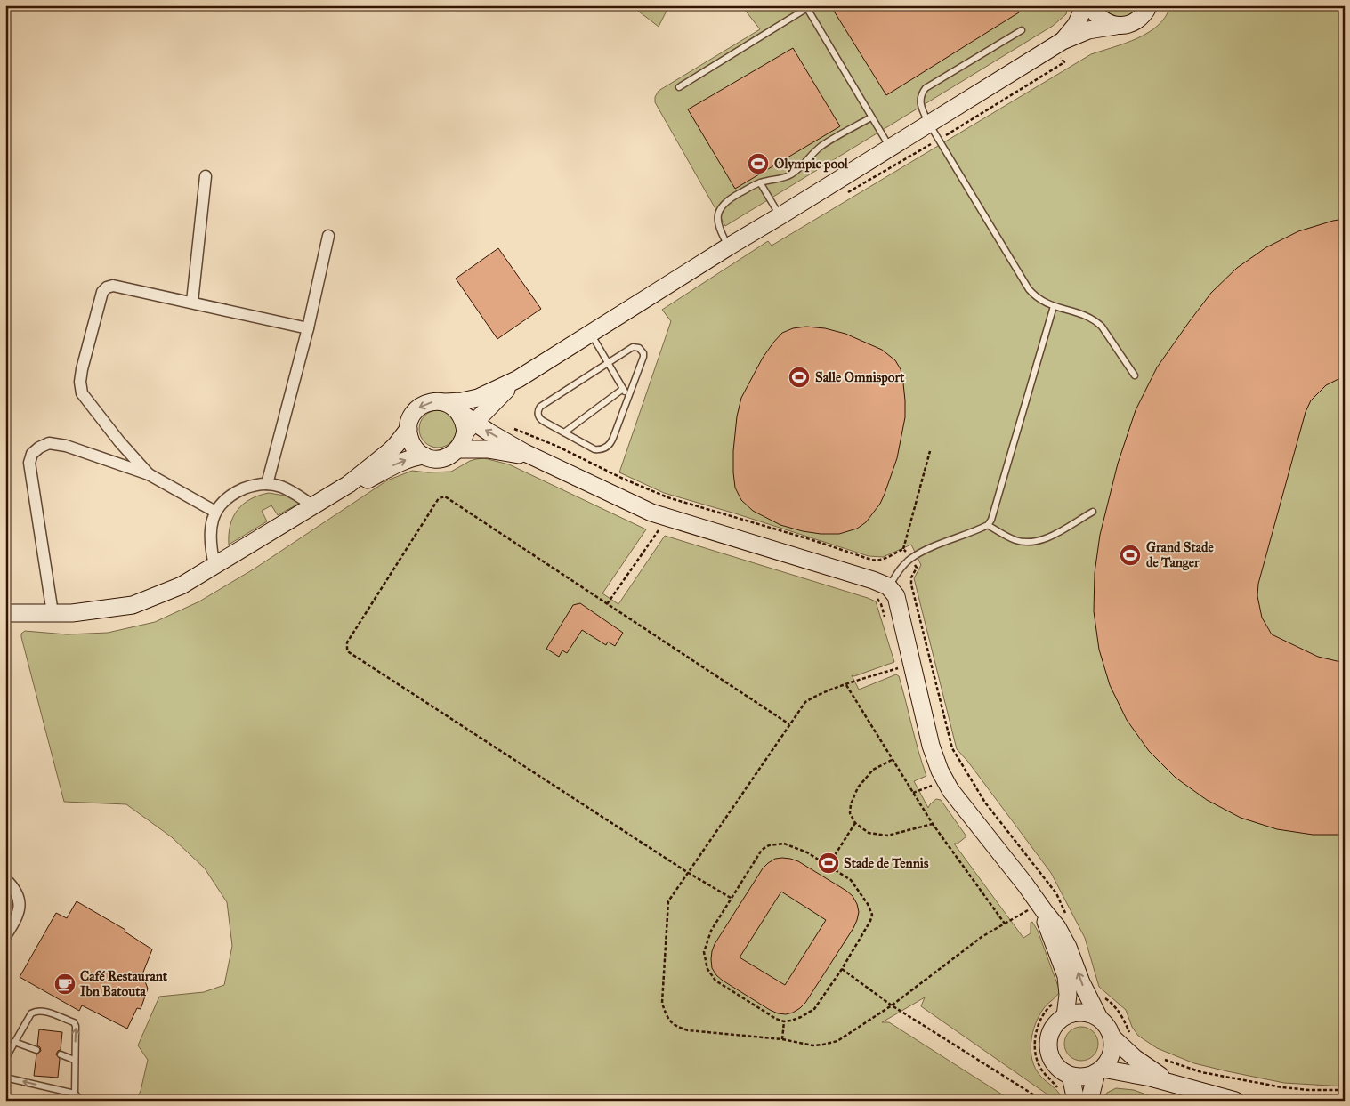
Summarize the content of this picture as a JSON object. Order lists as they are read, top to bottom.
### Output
{
  "places": {
    "sports": [
      "Olympic pool",
      "Salle Omnisport",
      "Grand Stade de Tanger",
      "Stade de Tennis"
    ],
    "cafe": ["Café Restaurant Ibn Batouta"]
  }
}
